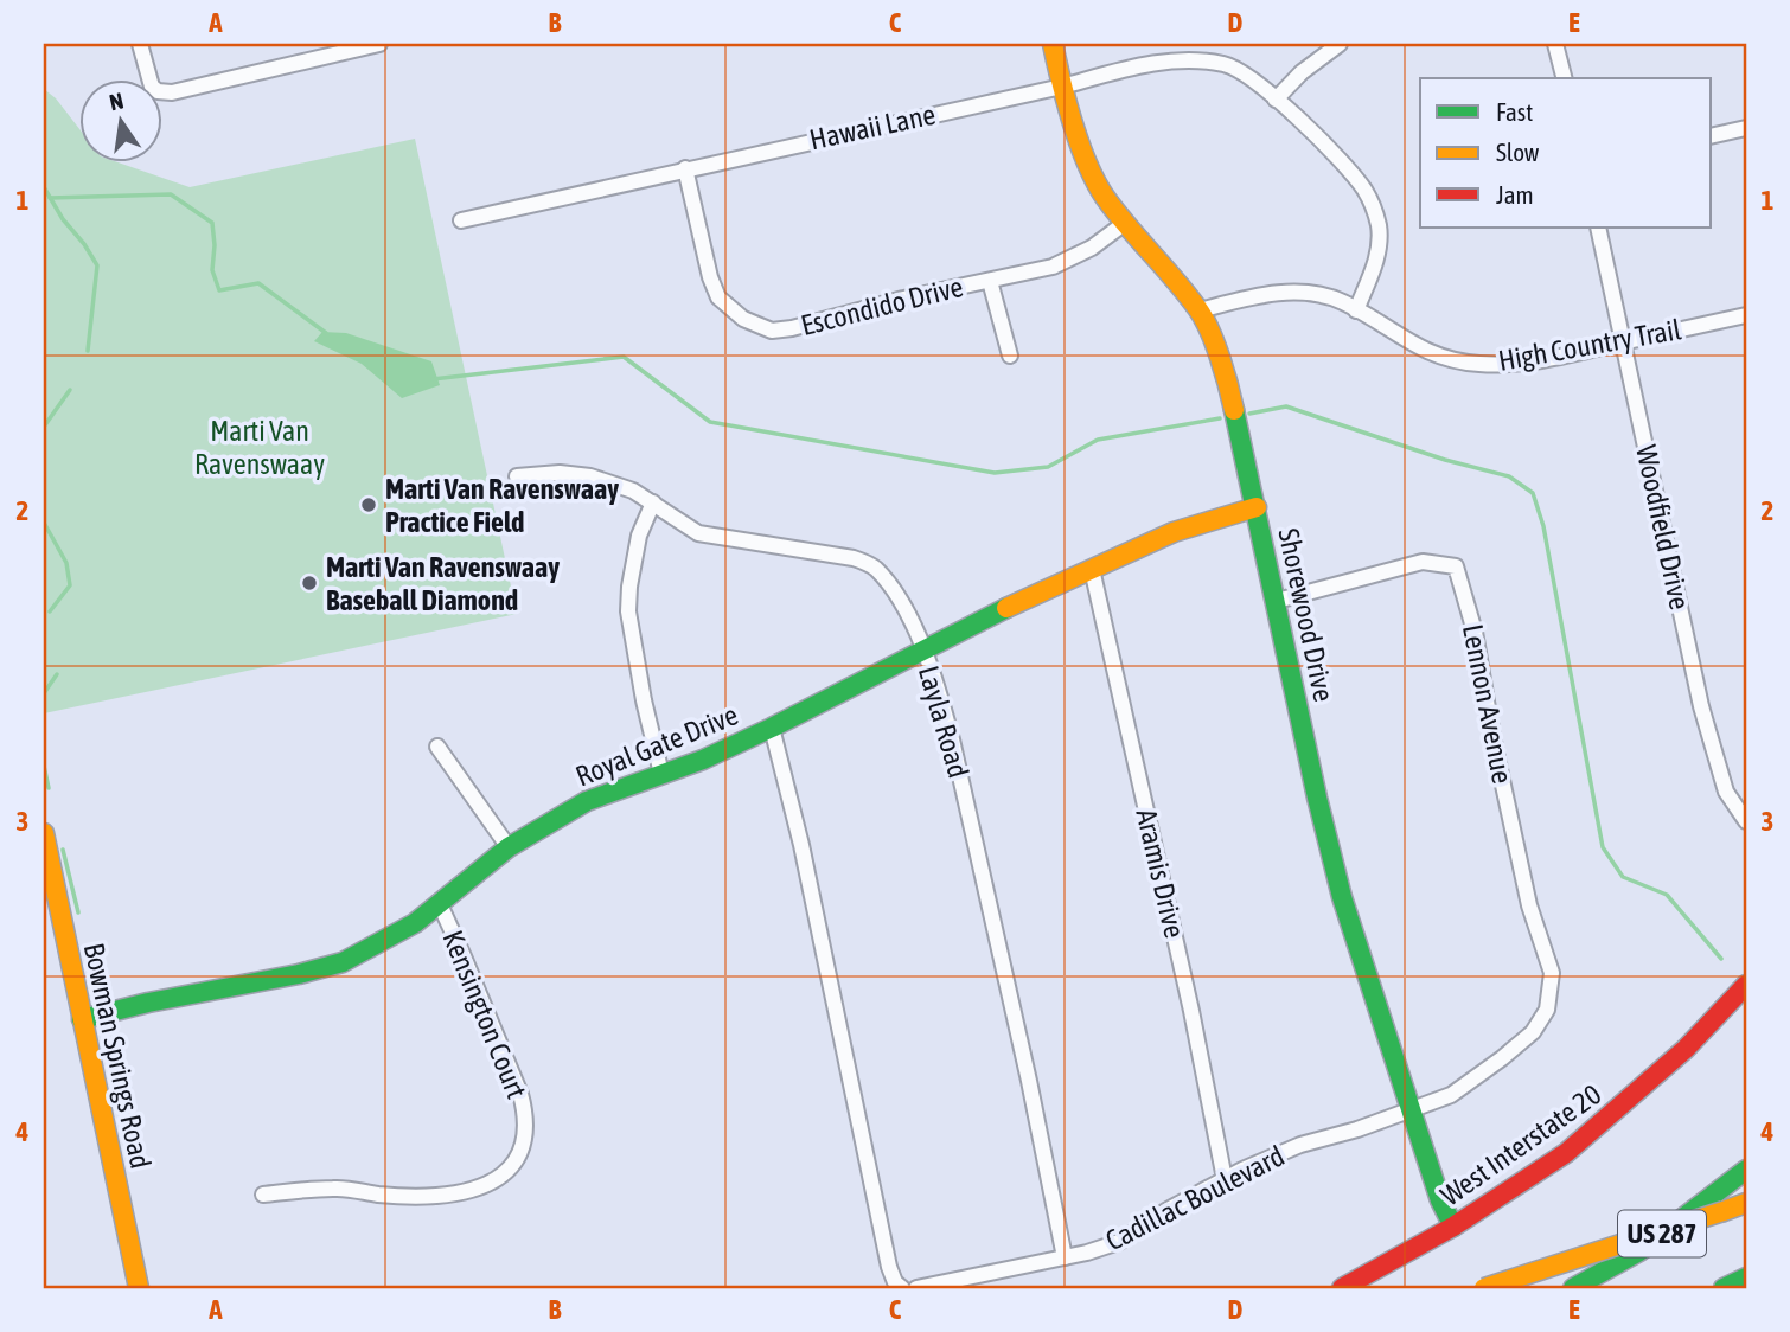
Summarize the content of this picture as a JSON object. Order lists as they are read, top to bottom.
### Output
{
  "streets": {
    "main road": [
      "Shorewood Drive",
      "Royal Gate Drive",
      "Bowman Springs Road",
      "West Interstate 20",
      "US 287"
    ],
    "street": [
      "Hawaii Lane",
      "Escondido Drive",
      "High Country Trail",
      "Woodfield Drive",
      "Lennon Avenue",
      "Layla Road",
      "Aramis Drive",
      "Kensington Court",
      "Cadillac Boulevard"
    ]
  },
  "crossings": [
    ["Hawaii Lane", "Escondido Drive"],
    ["Hawaii Lane", "High Country Trail"],
    ["Hawaii Lane", "Shorewood Drive"],
    ["Escondido Drive", "Shorewood Drive"],
    ["High Country Trail", "Woodfield Drive"],
    ["High Country Trail", "Shorewood Drive"],
    ["Shorewood Drive", "Lennon Avenue"],
    ["Shorewood Drive", "Royal Gate Drive"],
    ["Shorewood Drive", "West Interstate 20"],
    ["Shorewood Drive", "Cadillac Boulevard"],
    ["Lennon Avenue", "Cadillac Boulevard"],
    ["Layla Road", "Royal Gate Drive"],
    ["Layla Road", "Cadillac Boulevard"],
    ["Royal Gate Drive", "Aramis Drive"],
    ["Royal Gate Drive", "Kensington Court"],
    ["Royal Gate Drive", "Bowman Springs Road"],
    ["Aramis Drive", "Cadillac Boulevard"]
  ],
  "parks": ["Marti Van Ravenswaay"],
  "places": ["Marti Van Ravenswaay Practice Field", "Marti Van Ravenswaay Baseball Diamond"],
  "legend": ["Fast", "Slow", "Jam"],
  "north": "top",
  "grid": {
    "columns": [
      "A",
      "B",
      "C",
      "D",
      "E"
    ],
    "rows": [
      "1",
      "2",
      "3",
      "4"
    ]
  }
}
